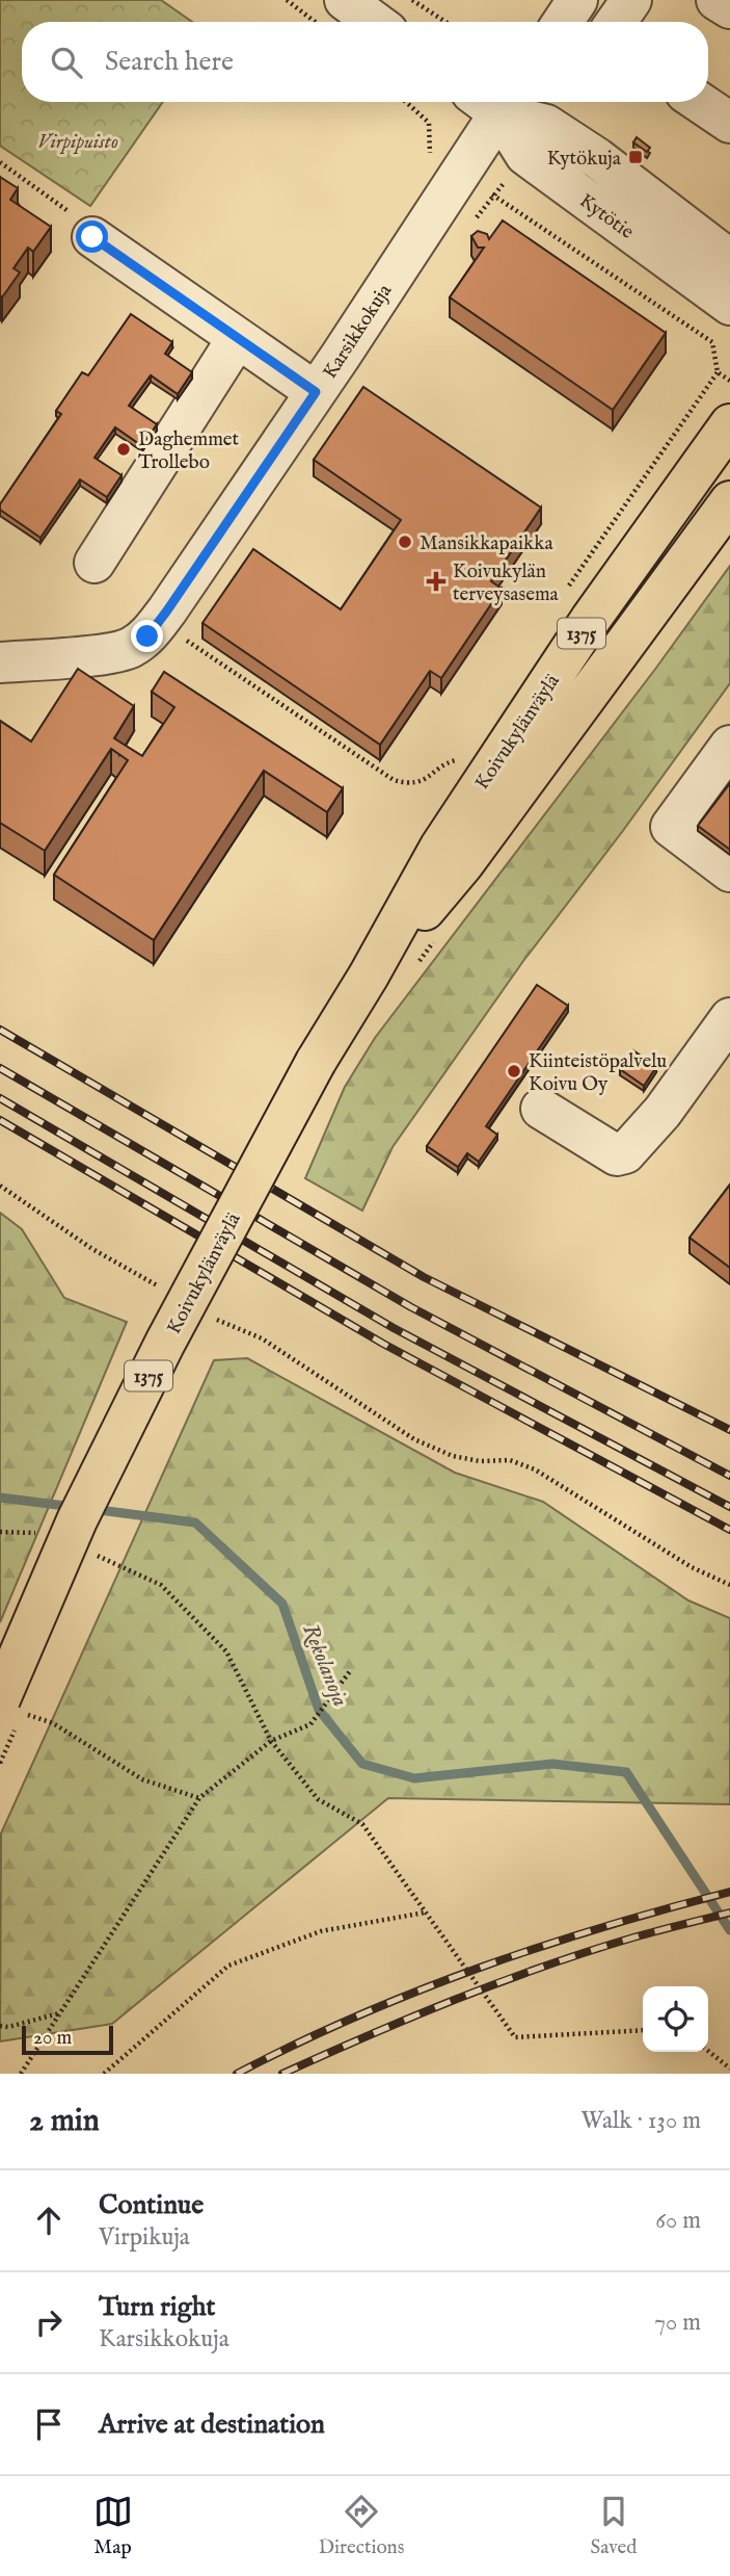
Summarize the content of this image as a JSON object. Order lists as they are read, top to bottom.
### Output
{
  "streets": {
    "main road": ["1375", "Koivukylänväylä"],
    "street": ["Kytötie", "Karsikkokuja"]
  },
  "water": ["Rekolanoja"],
  "parks": ["Virpipuisto"],
  "places": {
    "transit": ["Kytökuja"],
    "other": ["Daghemmet Trollebo", "Mansikkapaikka", "Kiinteistöpalvelu Koivu Oy"],
    "health": ["Koivukylän terveysasema"]
  },
  "scale_bar": "20 m",
  "page": {
    "search": "Search here",
    "scale": "20 m",
    "heading": ["2 min", "Walk · 130 m"],
    "list": [
      ["Continue", "Virpikuja", "60 m"],
      ["Turn right", "Karsikkokuja", "70 m"],
      "Arrive at destination"
    ],
    "nav": ["Map", "Directions", "Saved"]
  }
}
